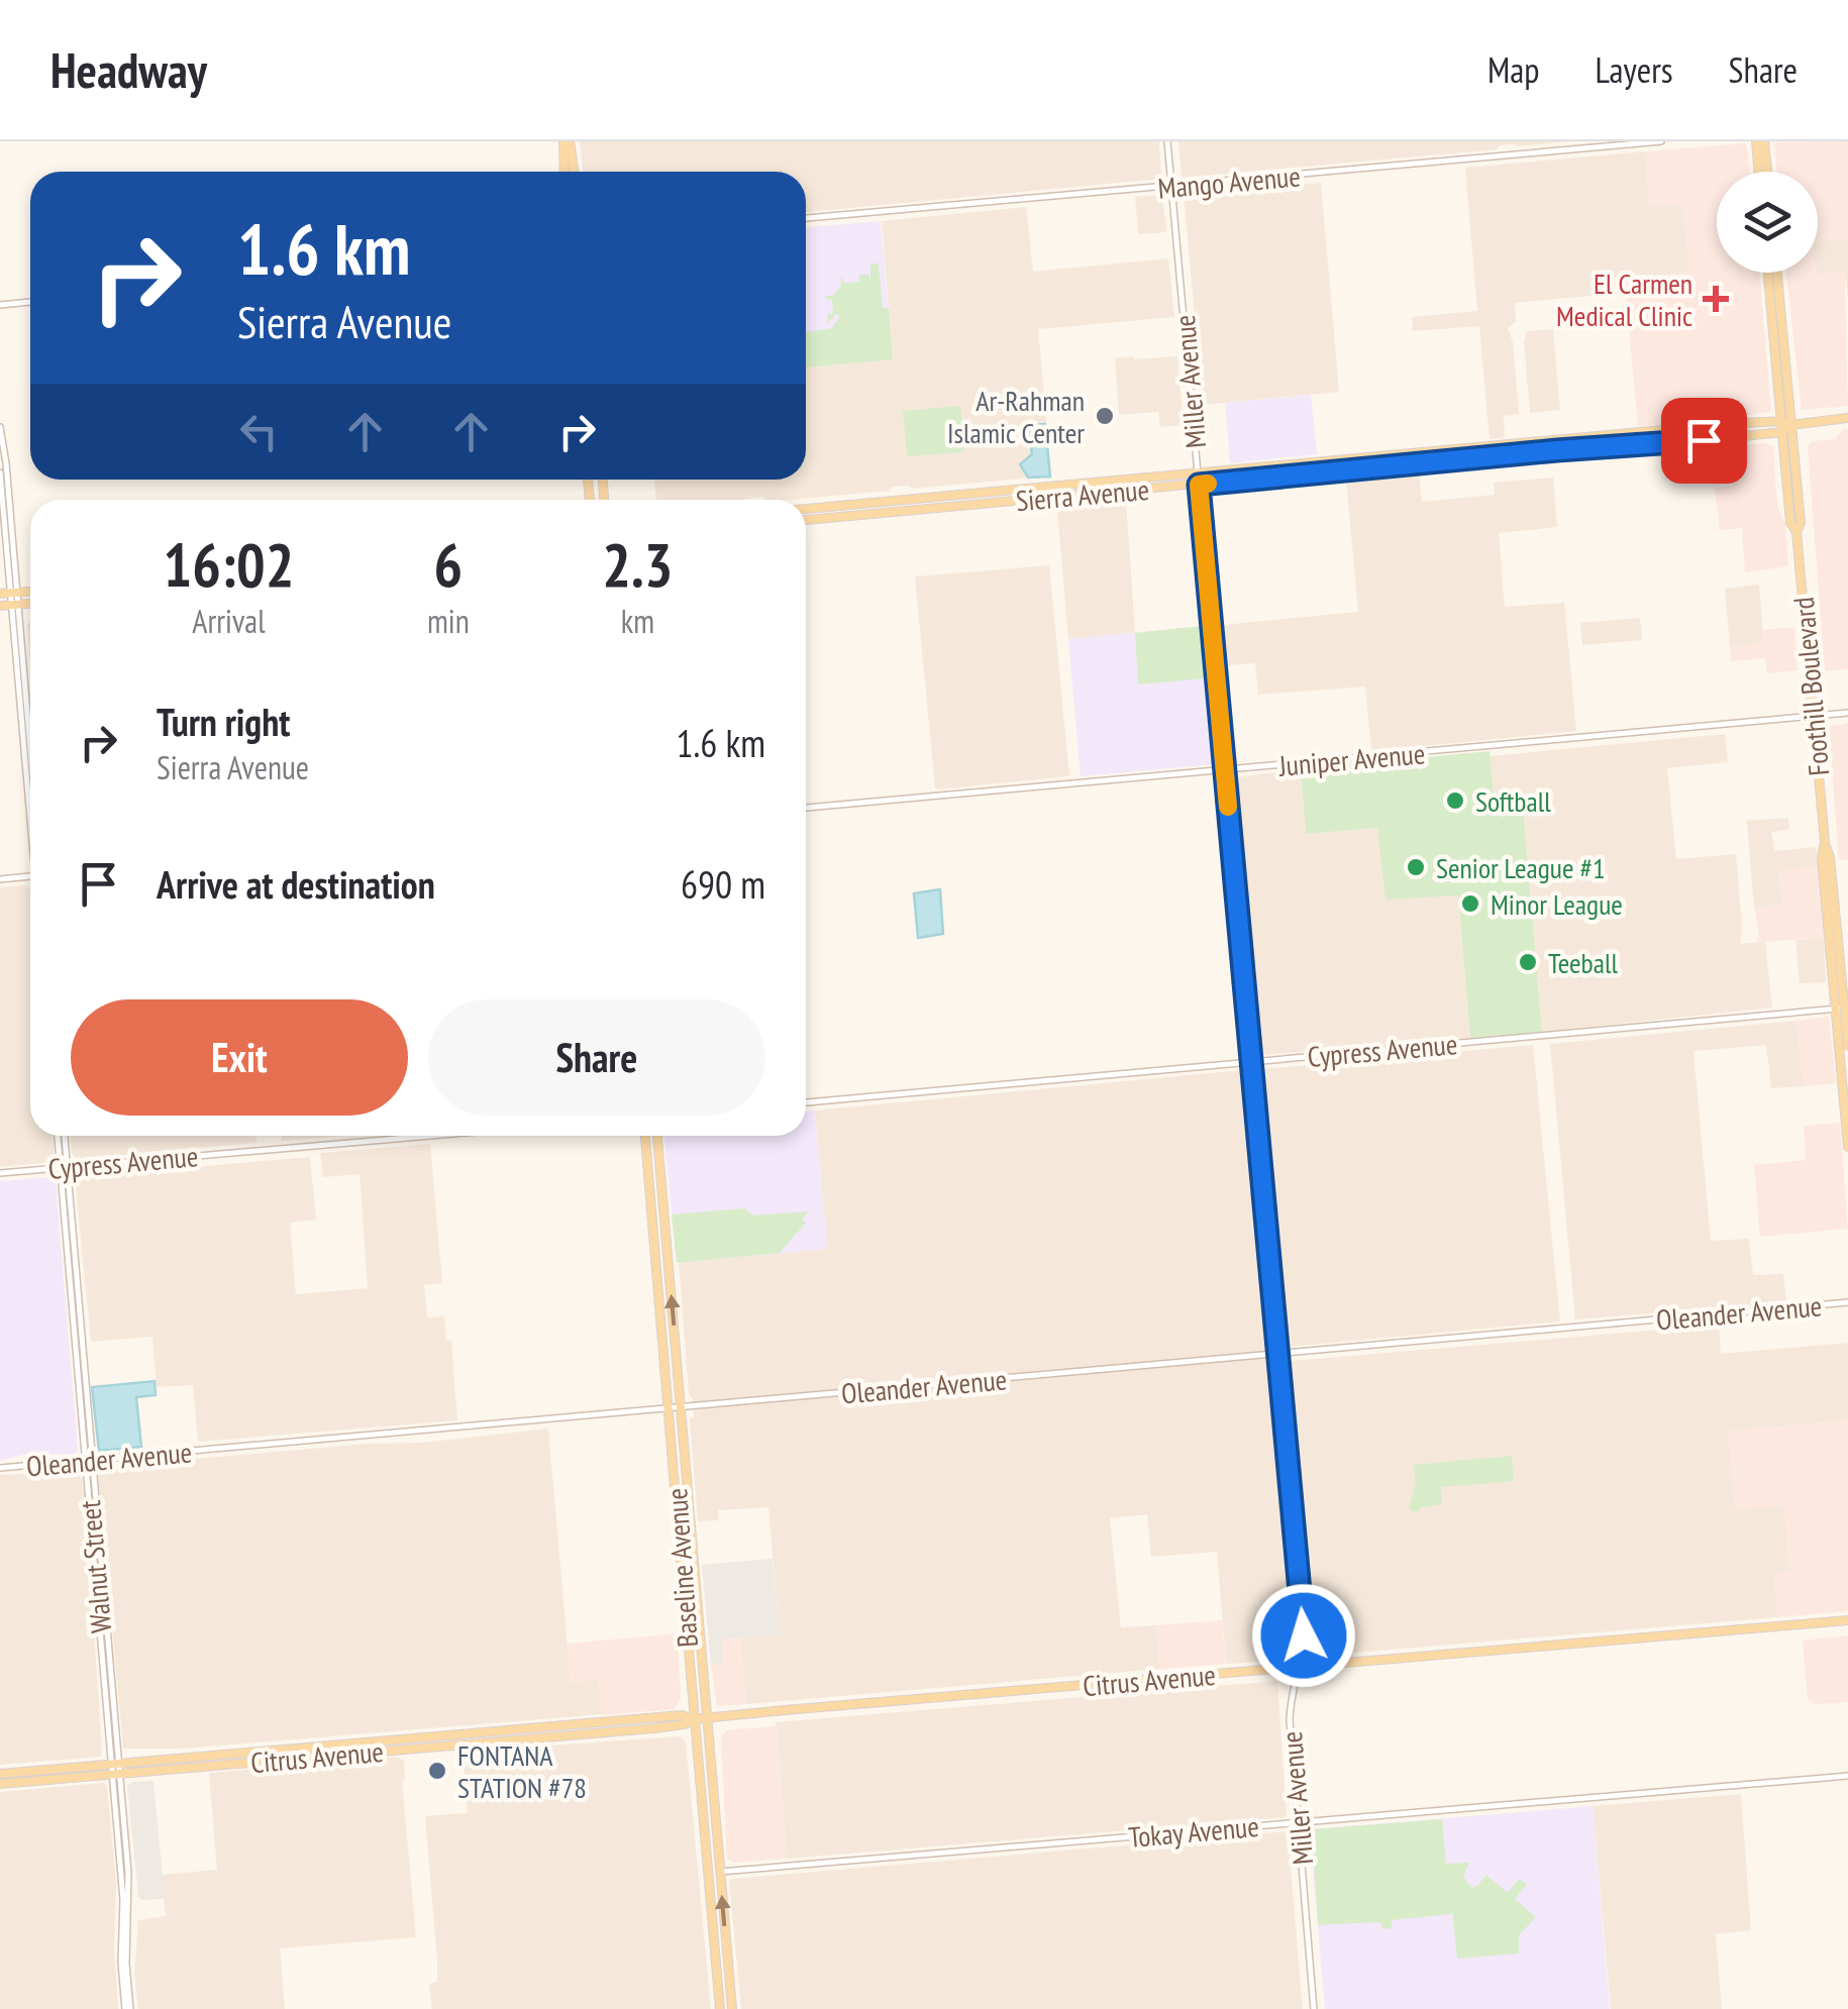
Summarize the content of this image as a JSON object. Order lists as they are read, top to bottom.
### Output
{
  "streets": {
    "main road": [
      "Sierra Avenue",
      "Foothill Boulevard",
      "Baseline Avenue",
      "Citrus Avenue"
    ],
    "street": [
      "Mango Avenue",
      "Miller Avenue",
      "Juniper Avenue",
      "Cypress Avenue",
      "Oleander Avenue",
      "Walnut Street",
      "Tokay Avenue"
    ]
  },
  "crossings": [
    ["Mango Avenue", "Miller Avenue"],
    ["Miller Avenue", "Sierra Avenue"],
    ["Miller Avenue", "Juniper Avenue"],
    ["Miller Avenue", "Cypress Avenue"],
    ["Miller Avenue", "Oleander Avenue"],
    ["Miller Avenue", "Citrus Avenue"],
    ["Miller Avenue", "Tokay Avenue"],
    ["Sierra Avenue", "Foothill Boulevard"],
    ["Foothill Boulevard", "Juniper Avenue"],
    ["Foothill Boulevard", "Cypress Avenue"],
    ["Cypress Avenue", "Walnut Street"],
    ["Oleander Avenue", "Walnut Street"],
    ["Oleander Avenue", "Baseline Avenue"],
    ["Walnut Street", "Citrus Avenue"],
    ["Baseline Avenue", "Citrus Avenue"],
    ["Baseline Avenue", "Tokay Avenue"]
  ],
  "places": {
    "health": ["El Carmen Medical Clinic"],
    "other": [
      "Ar-Rahman Islamic Center",
      "Softball",
      "Senior League #1",
      "Minor League",
      "Teeball",
      "FONTANA STATION #78"
    ]
  },
  "page": {
    "header": "Headway",
    "nav": ["Map", "Layers", "Share"],
    "turn": ["1.6 km", "Sierra Avenue"],
    "eta": [
      "16:02",
      "Arrival",
      "6",
      "min",
      "2.3",
      "km"
    ],
    "list": [
      {
        "name": "Turn right",
        "note": "Sierra Avenue",
        "value": "1.6 km"
      },
      {
        "name": "Arrive at destination",
        "value": "690 m"
      }
    ],
    "buttons": ["Exit", "Share"]
  }
}
